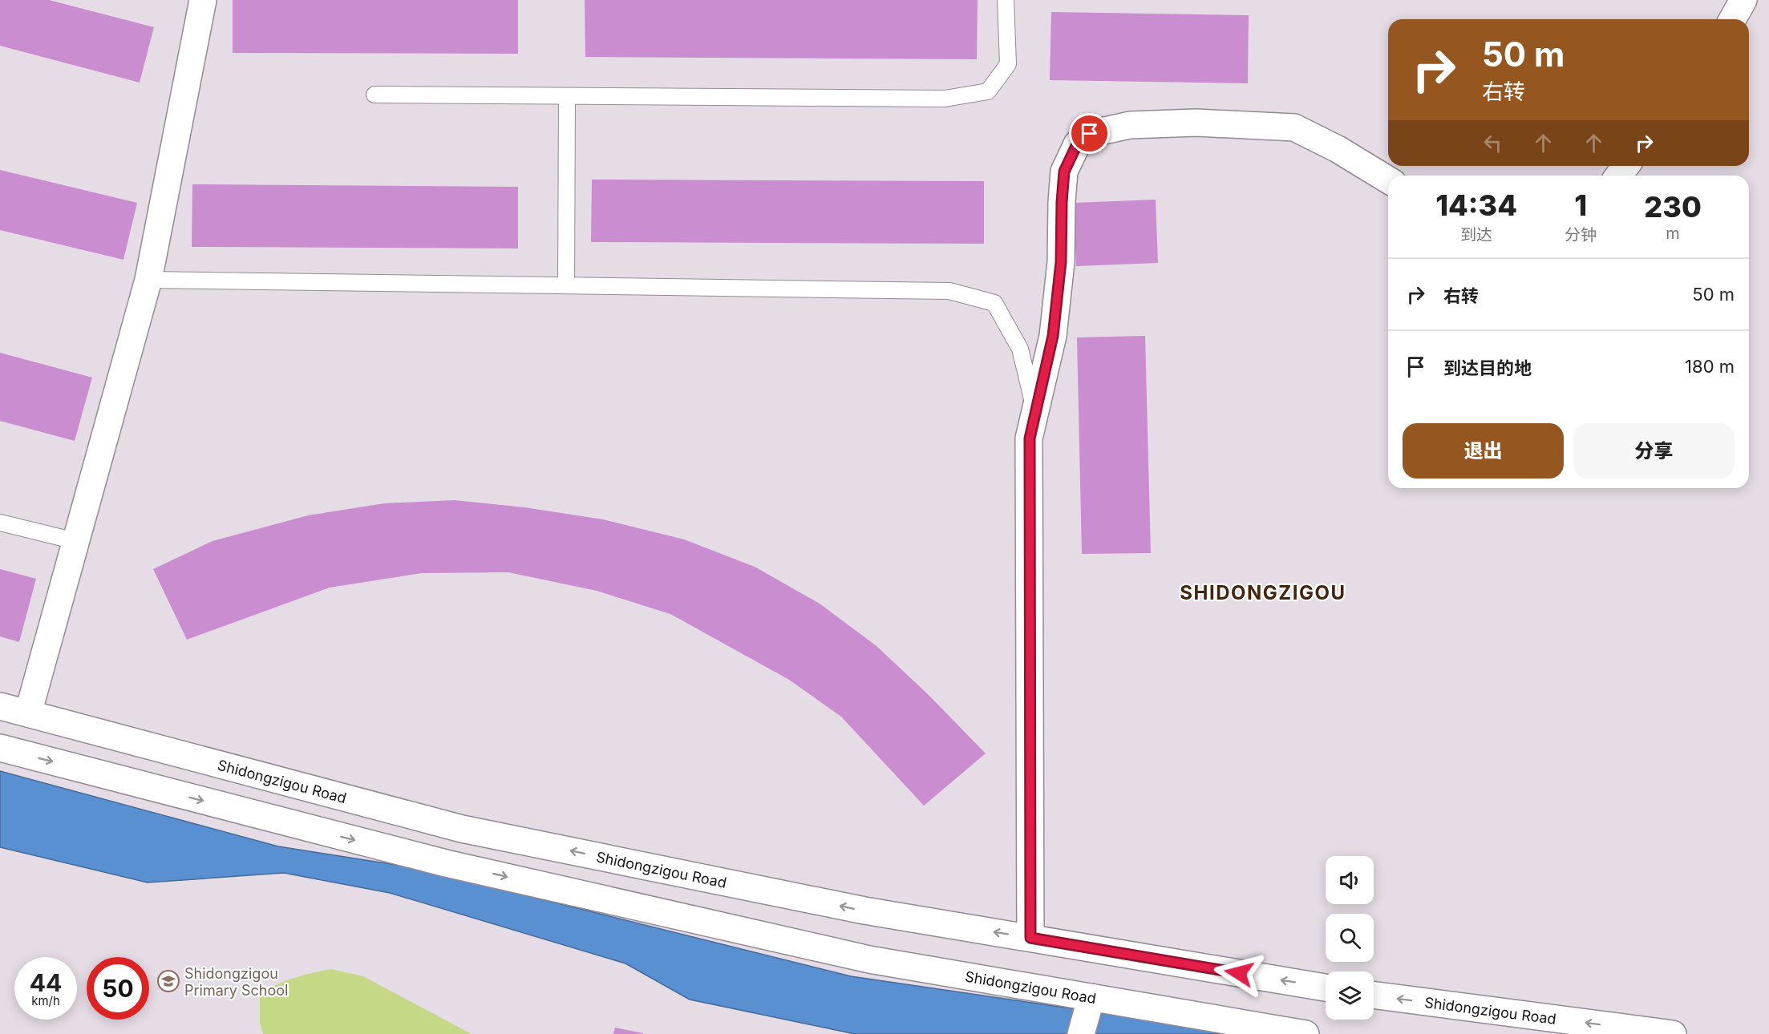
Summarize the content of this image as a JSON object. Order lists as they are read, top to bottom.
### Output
{
  "streets": {
    "main road": ["Shidongzigou Road"]
  },
  "districts": ["SHIDONGZIGOU"],
  "places": {
    "school or university": ["Shidongzigou Primary School"]
  },
  "page": {
    "turn": ["50 m", "右转"],
    "eta": [
      "14:34",
      "到达",
      "1",
      "分钟",
      "230",
      "m"
    ],
    "list": [
      {
        "name": "右转",
        "value": "50 m"
      },
      {
        "name": "到达目的地",
        "value": "180 m"
      }
    ],
    "buttons": ["退出", "分享"],
    "speed": "44 km/h",
    "limit": "50"
  }
}
